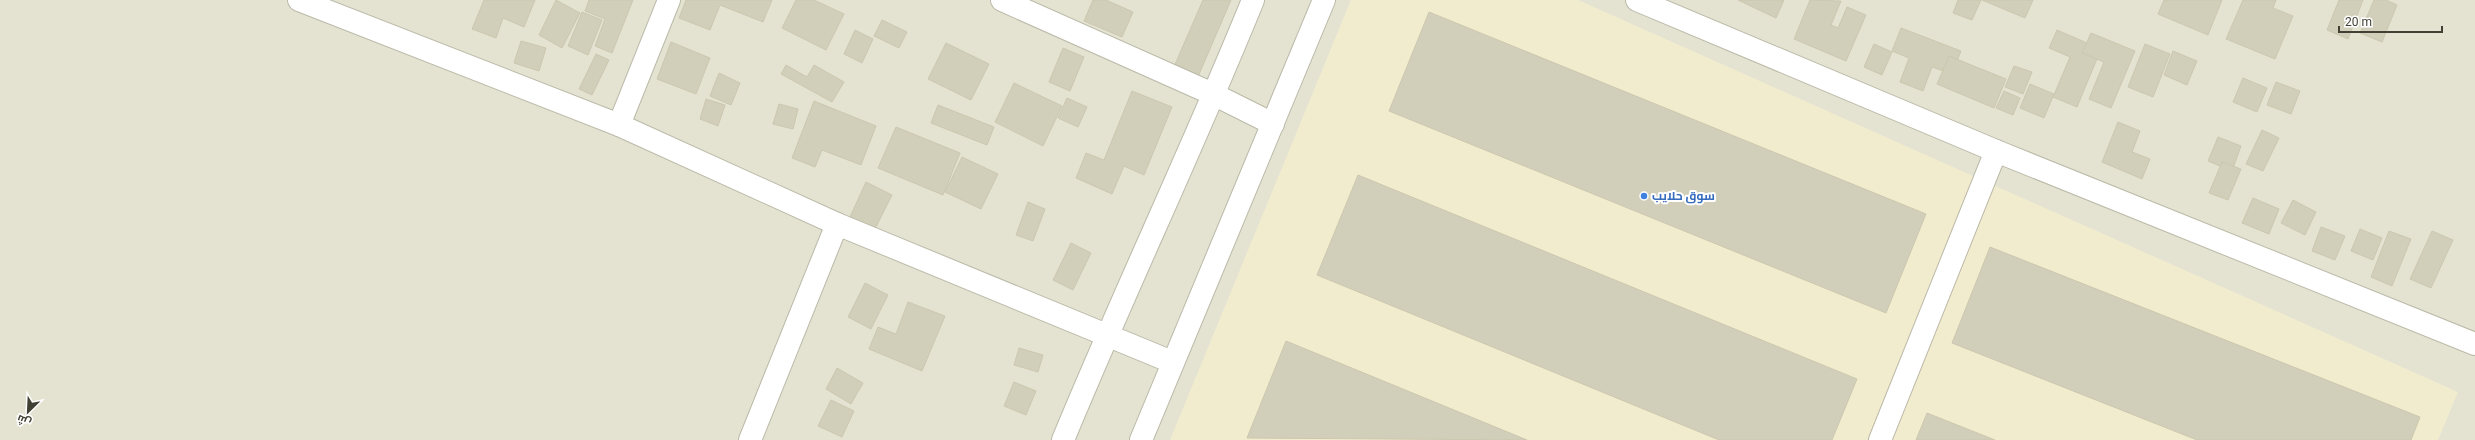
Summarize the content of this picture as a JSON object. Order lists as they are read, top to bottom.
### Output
{
  "places": ["سوق حلايب"],
  "scale_bar": "20 m",
  "north": "bottom left"
}
